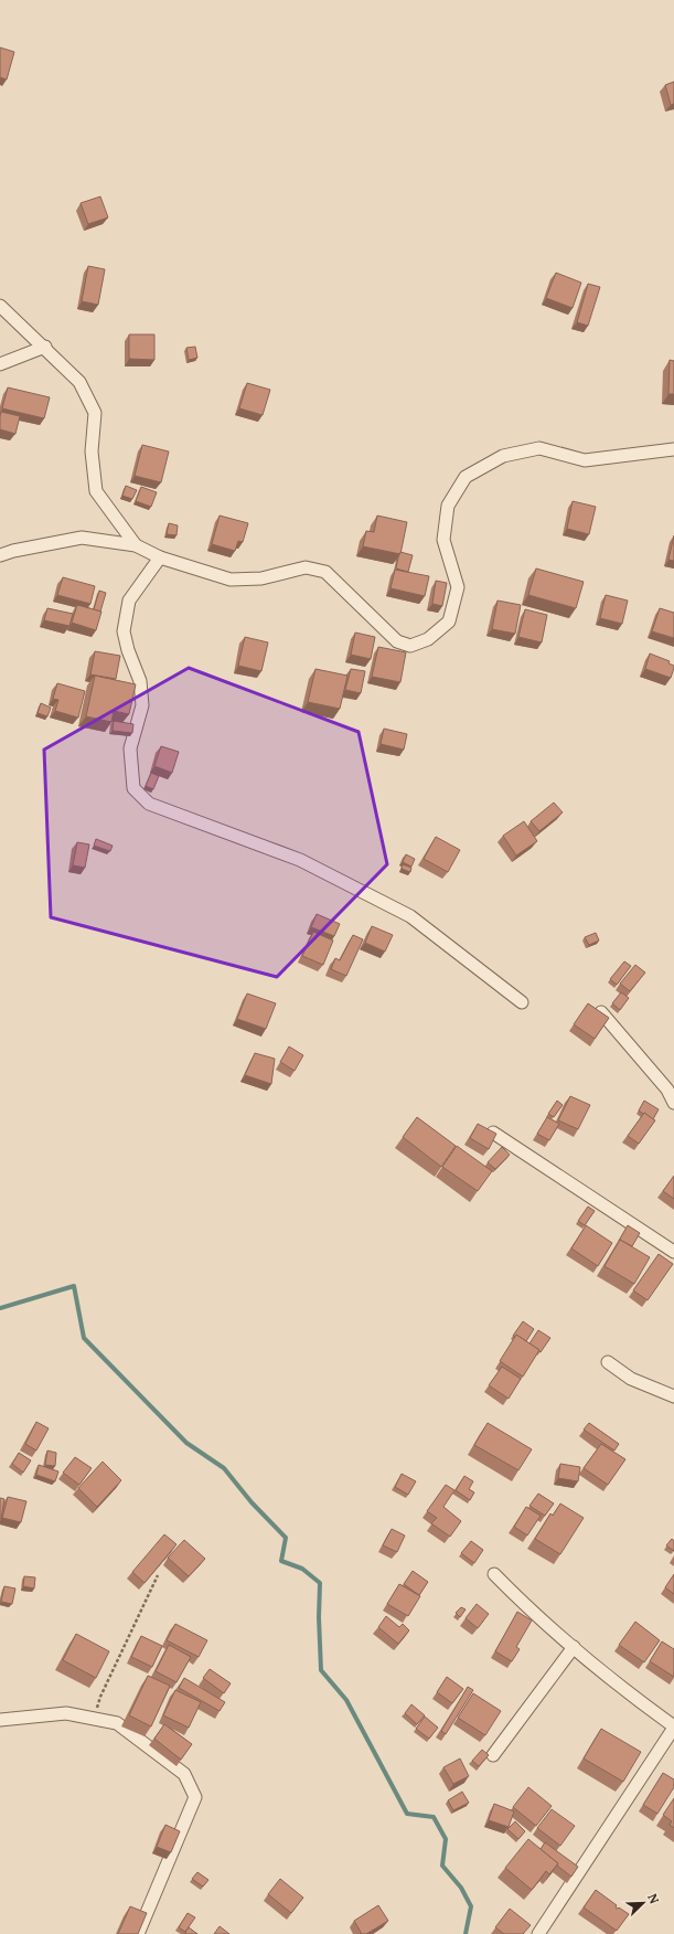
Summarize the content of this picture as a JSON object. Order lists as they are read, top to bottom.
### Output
{
  "north": "top right"
}
